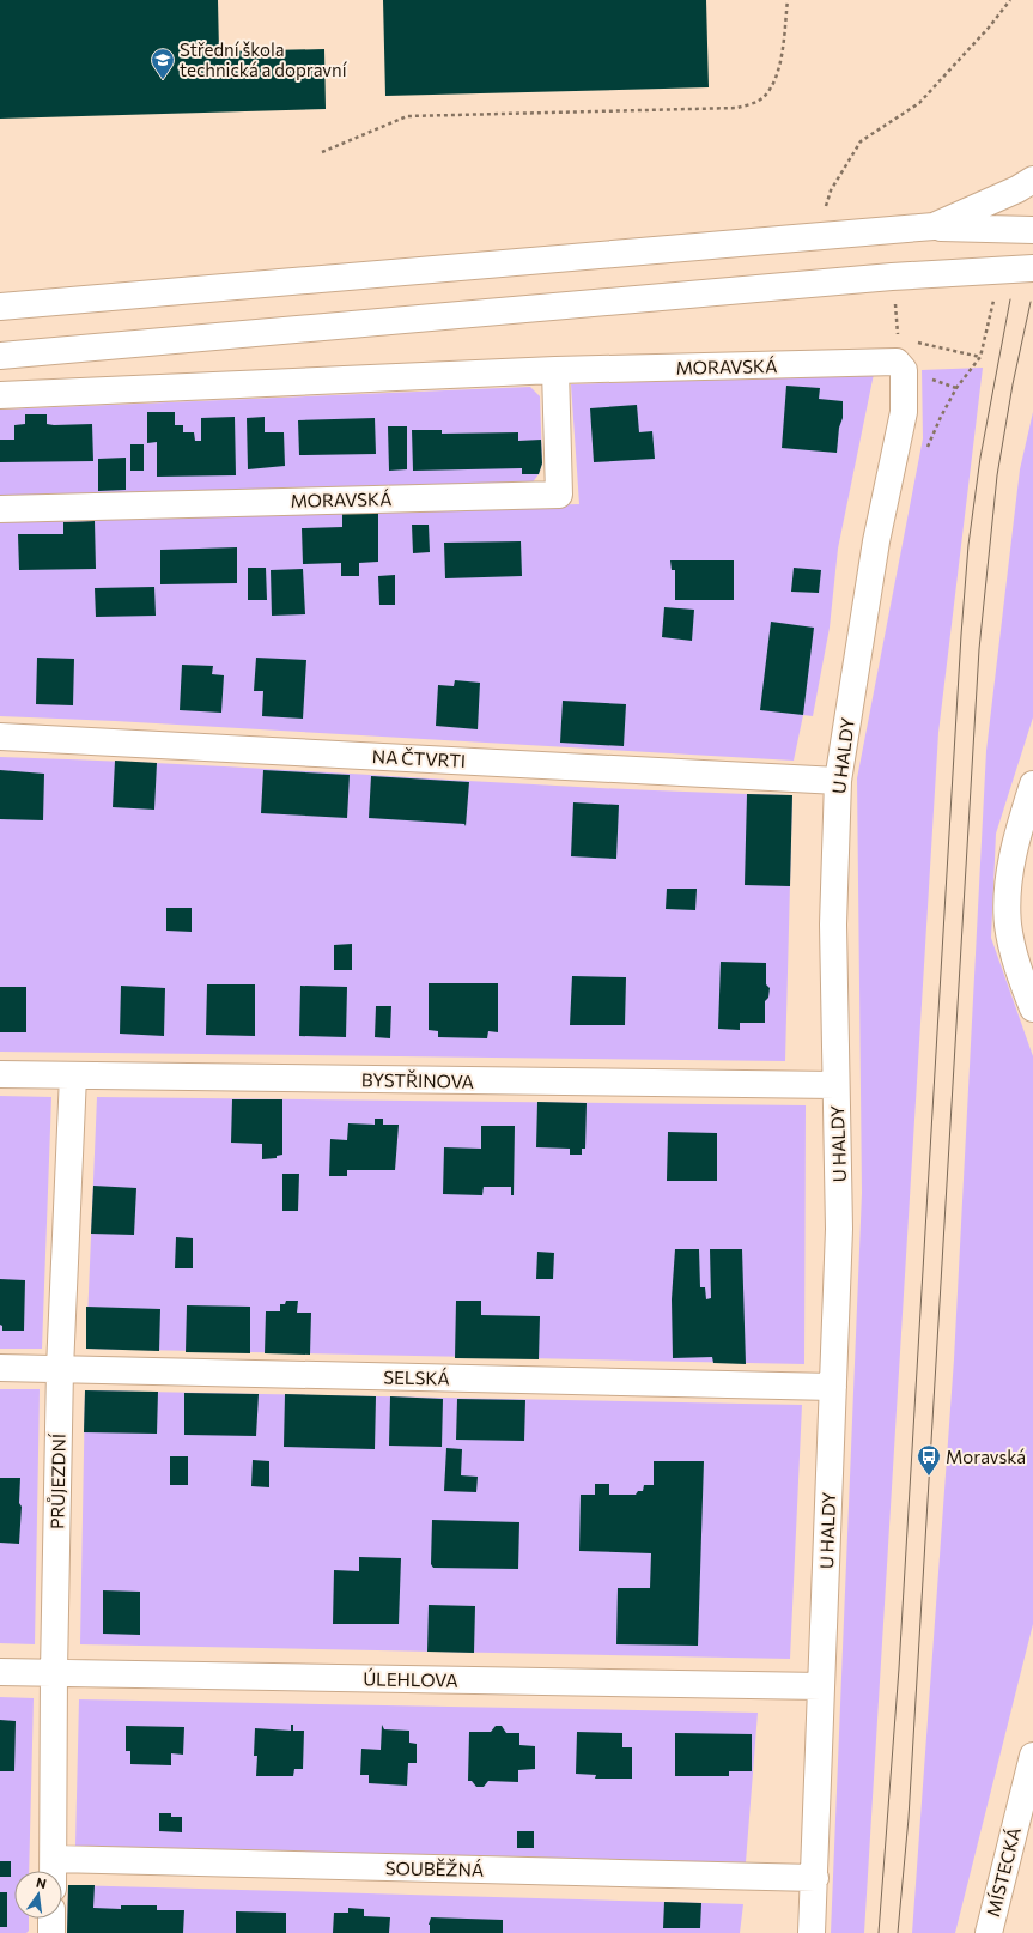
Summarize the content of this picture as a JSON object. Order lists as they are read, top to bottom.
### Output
{
  "streets": {
    "main road": [
      "MORAVSKÁ",
      "U HALDY",
      "NA ČTVRTI",
      "BYSTŘINOVA",
      "SELSKÁ",
      "PRŮJEZDNÍ",
      "ÚLEHLOVA",
      "SOUBĚŽNÁ",
      "MÍSTECKÁ"
    ]
  },
  "crossings": [
    ["MORAVSKÁ", "U HALDY"],
    ["U HALDY", "NA ČTVRTI"],
    ["U HALDY", "BYSTŘINOVA"],
    ["U HALDY", "SELSKÁ"],
    ["U HALDY", "ÚLEHLOVA"],
    ["U HALDY", "SOUBĚŽNÁ"],
    ["BYSTŘINOVA", "PRŮJEZDNÍ"],
    ["SELSKÁ", "PRŮJEZDNÍ"],
    ["PRŮJEZDNÍ", "ÚLEHLOVA"],
    ["PRŮJEZDNÍ", "SOUBĚŽNÁ"]
  ],
  "places": {
    "school or university": ["Střední škola technická a dopravní"],
    "bus stop": ["Moravská"]
  },
  "north": "top"
}
